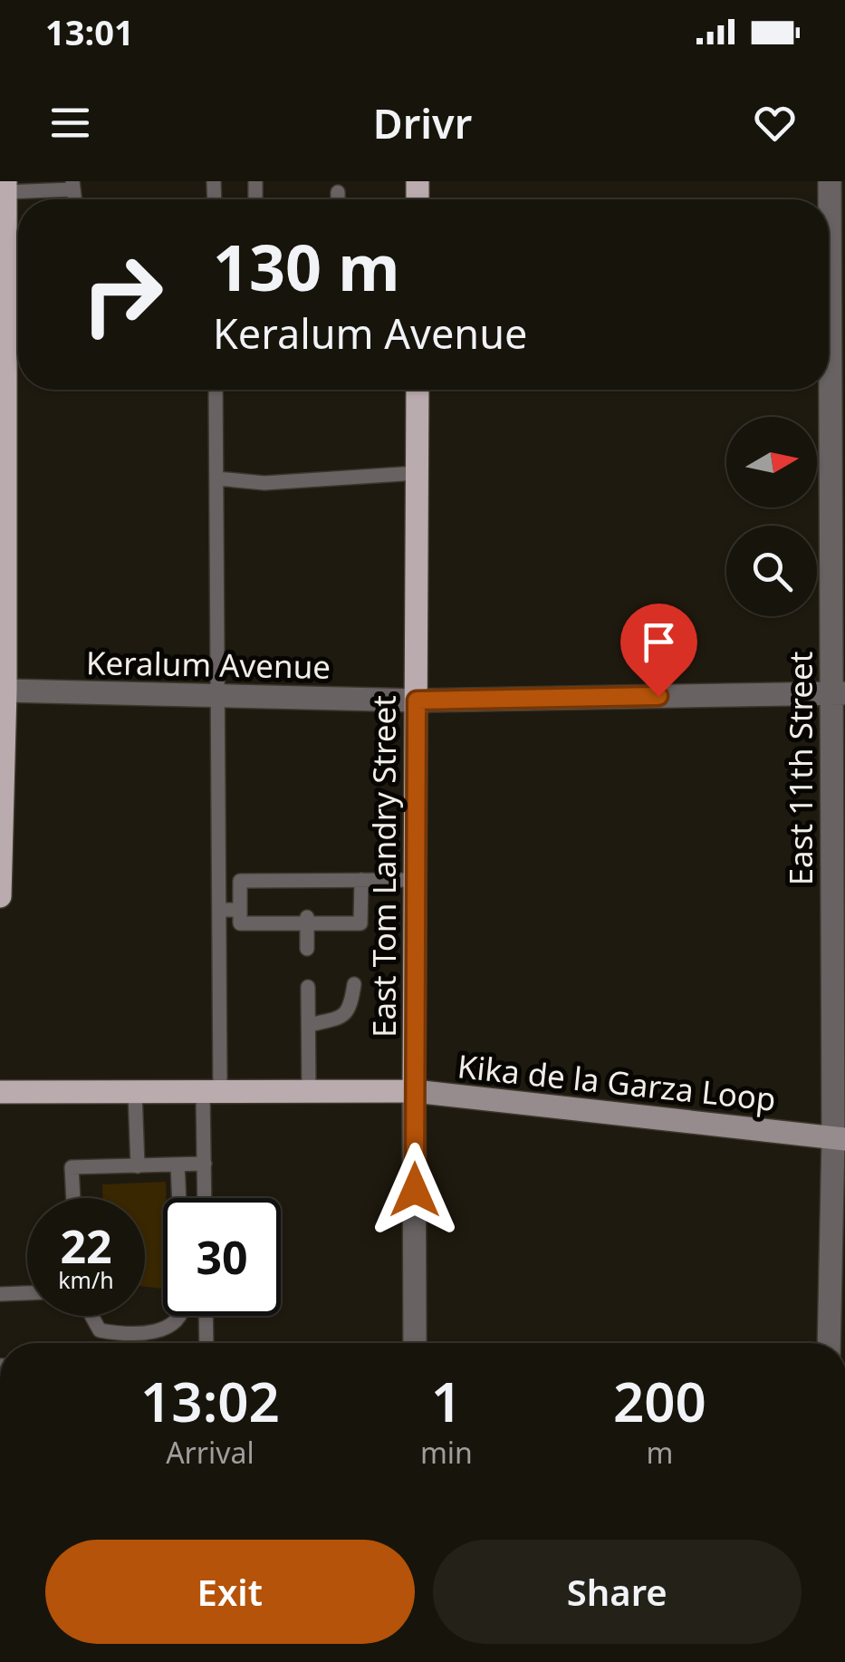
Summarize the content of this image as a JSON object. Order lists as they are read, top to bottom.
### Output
{
  "streets": {
    "main road": ["East Tom Landry Street", "Kika de la Garza Loop"],
    "street": ["Keralum Avenue", "East 11th Street"]
  },
  "crossings": [
    ["Keralum Avenue", "East 11th Street"],
    ["Keralum Avenue", "East Tom Landry Street"],
    ["East 11th Street", "Kika de la Garza Loop"],
    ["East Tom Landry Street", "Kika de la Garza Loop"]
  ],
  "north": "right",
  "page": {
    "status": "13:01",
    "header": "Drivr",
    "turn": ["130 m", "Keralum Avenue"],
    "speed": "22 km/h",
    "limit": "30",
    "eta": [
      "13:02",
      "Arrival",
      "1",
      "min",
      "200",
      "m"
    ],
    "buttons": ["Exit", "Share"]
  }
}
